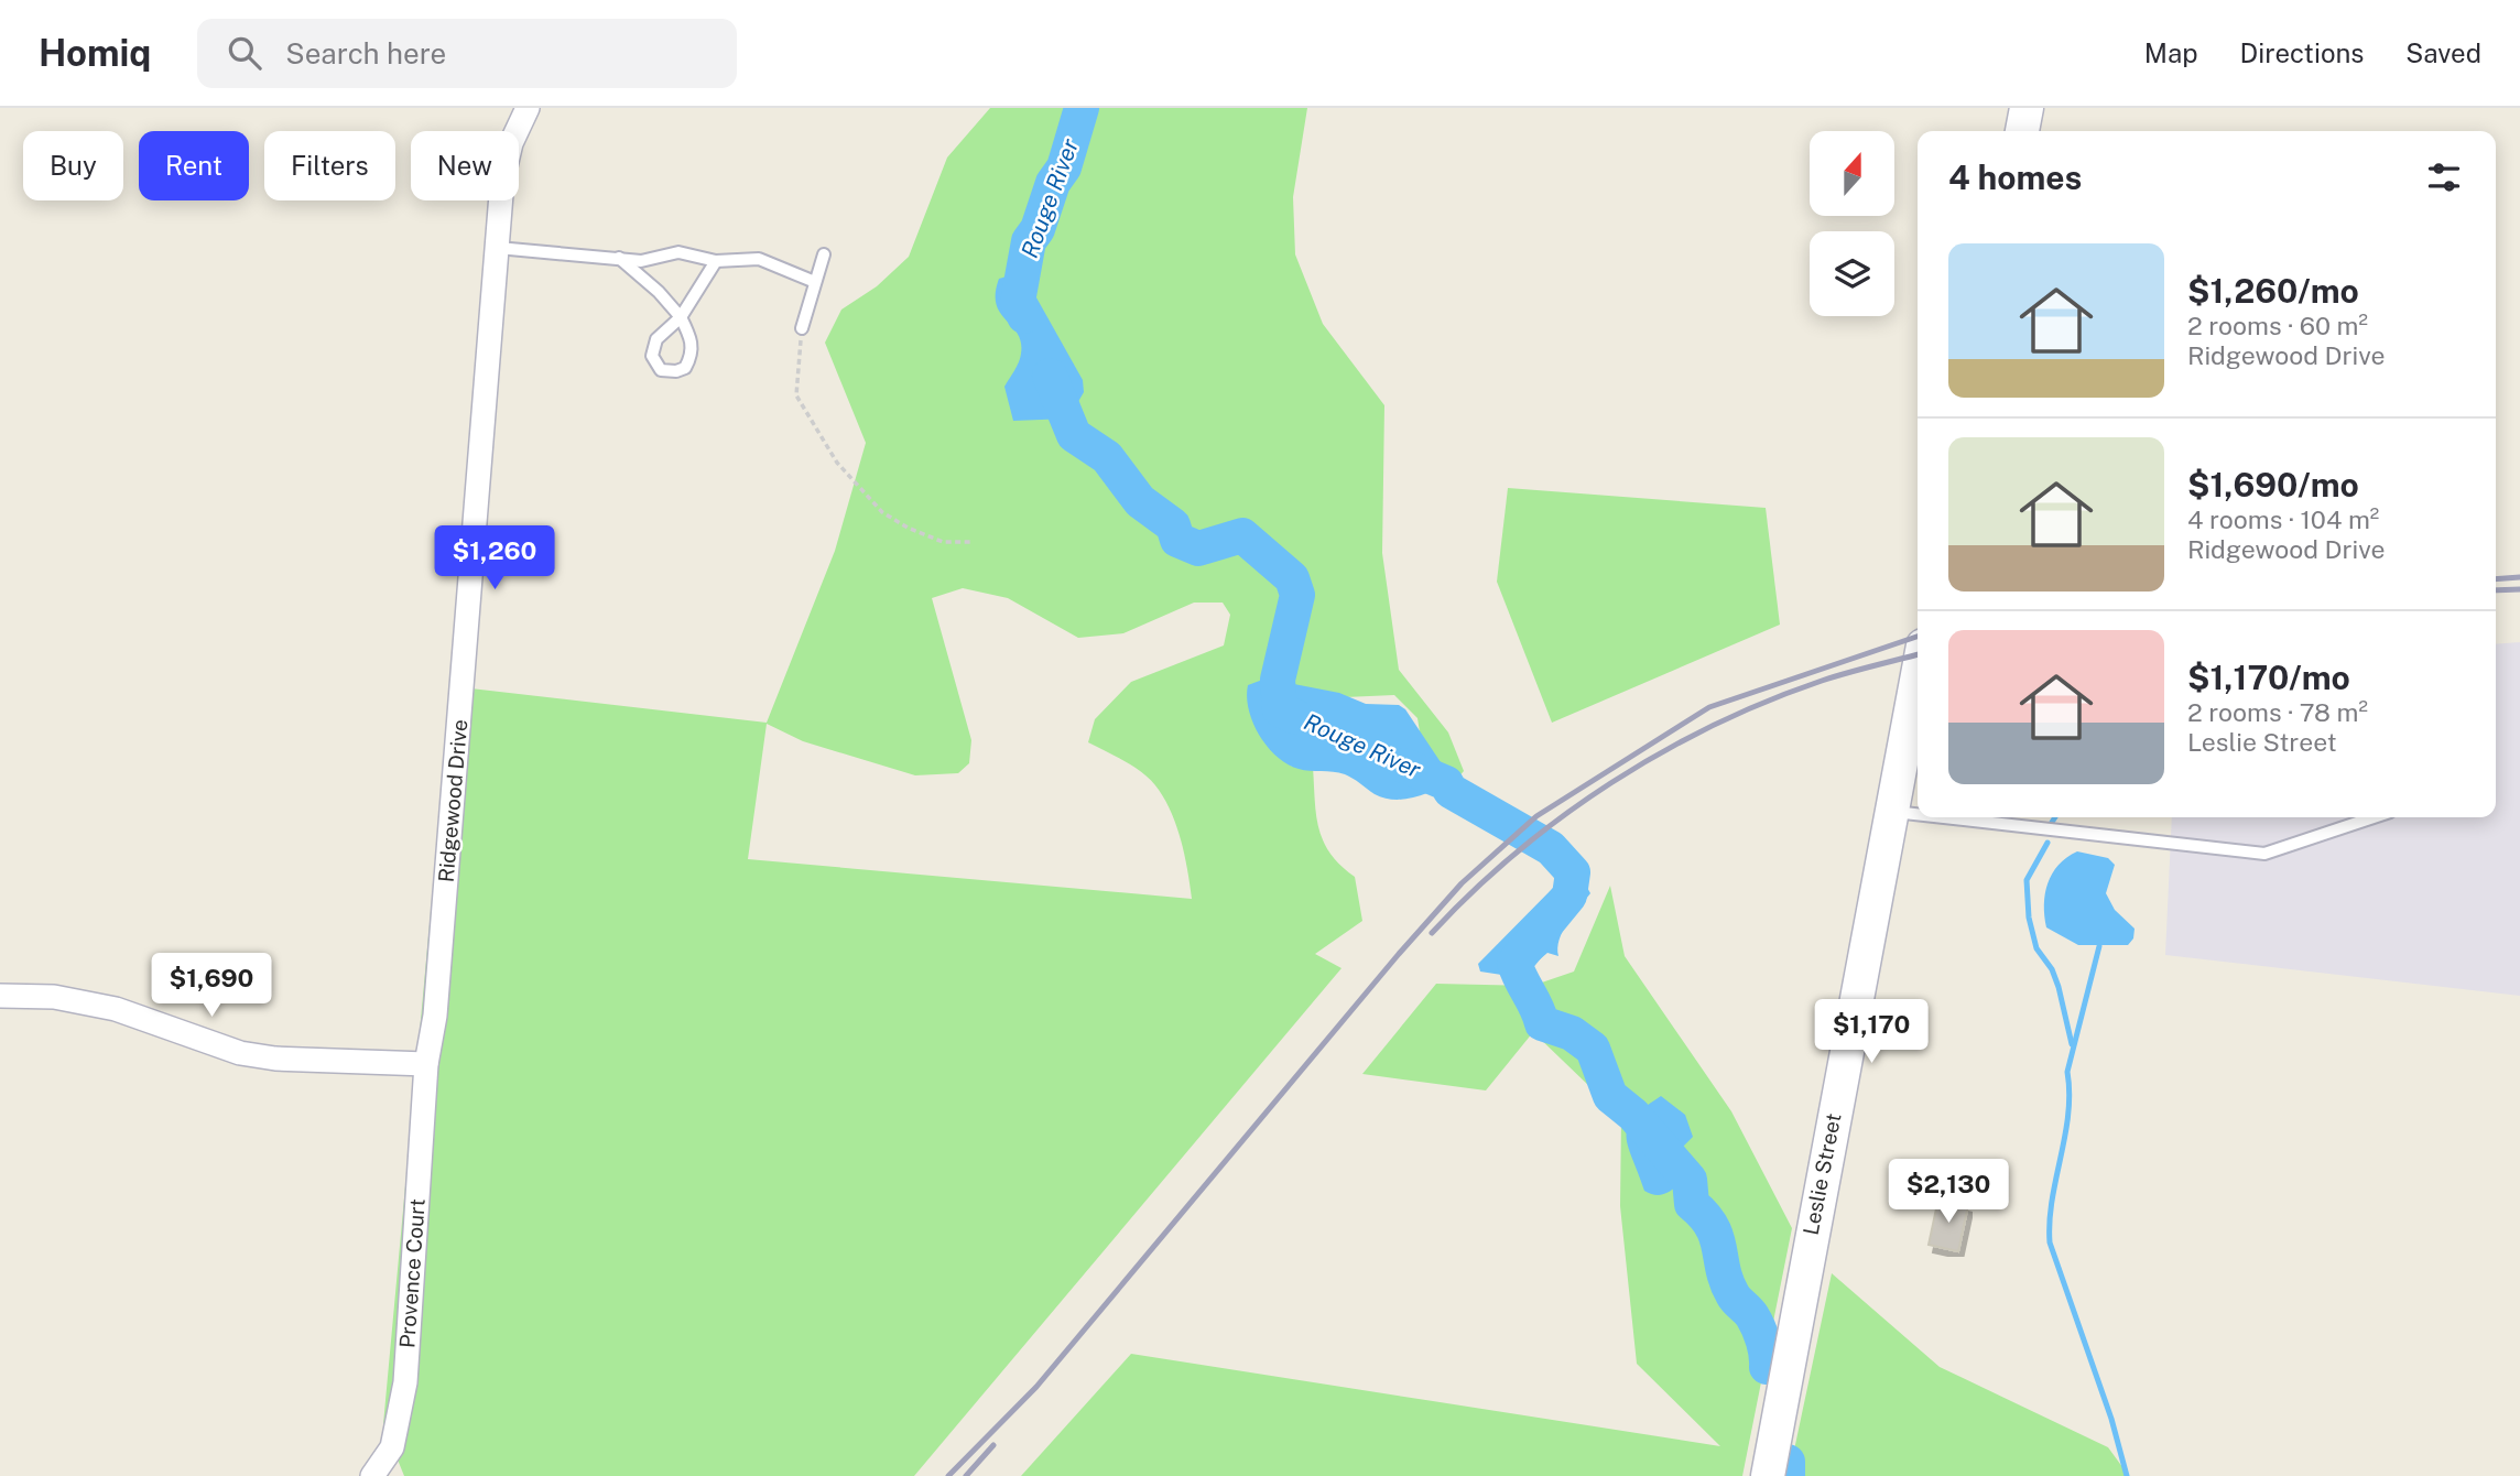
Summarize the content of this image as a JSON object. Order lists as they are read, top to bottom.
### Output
{
  "streets": {
    "street": ["Ridgewood Drive", "Leslie Street", "Provence Court"]
  },
  "crossings": [
    ["Ridgewood Drive", "Provence Court"]
  ],
  "water": ["Rouge River"],
  "north": "top",
  "page": {
    "header": "Homiq",
    "search": "Search here",
    "nav": ["Map", "Directions", "Saved"],
    "chip": [
      "Buy",
      "Rent",
      "Filters",
      "New"
    ],
    "heading": "4 homes",
    "list": [
      {
        "name": "$1,260/mo",
        "note": "2 rooms · 60 m² · Ridgewood Drive"
      },
      {
        "name": "$1,690/mo",
        "note": "4 rooms · 104 m² · Ridgewood Drive"
      },
      {
        "name": "$1,170/mo",
        "note": "2 rooms · 78 m² · Leslie Street"
      }
    ],
    "price": [
      "$1,260",
      "$1,690",
      "$1,170",
      "$2,130"
    ]
  }
}
